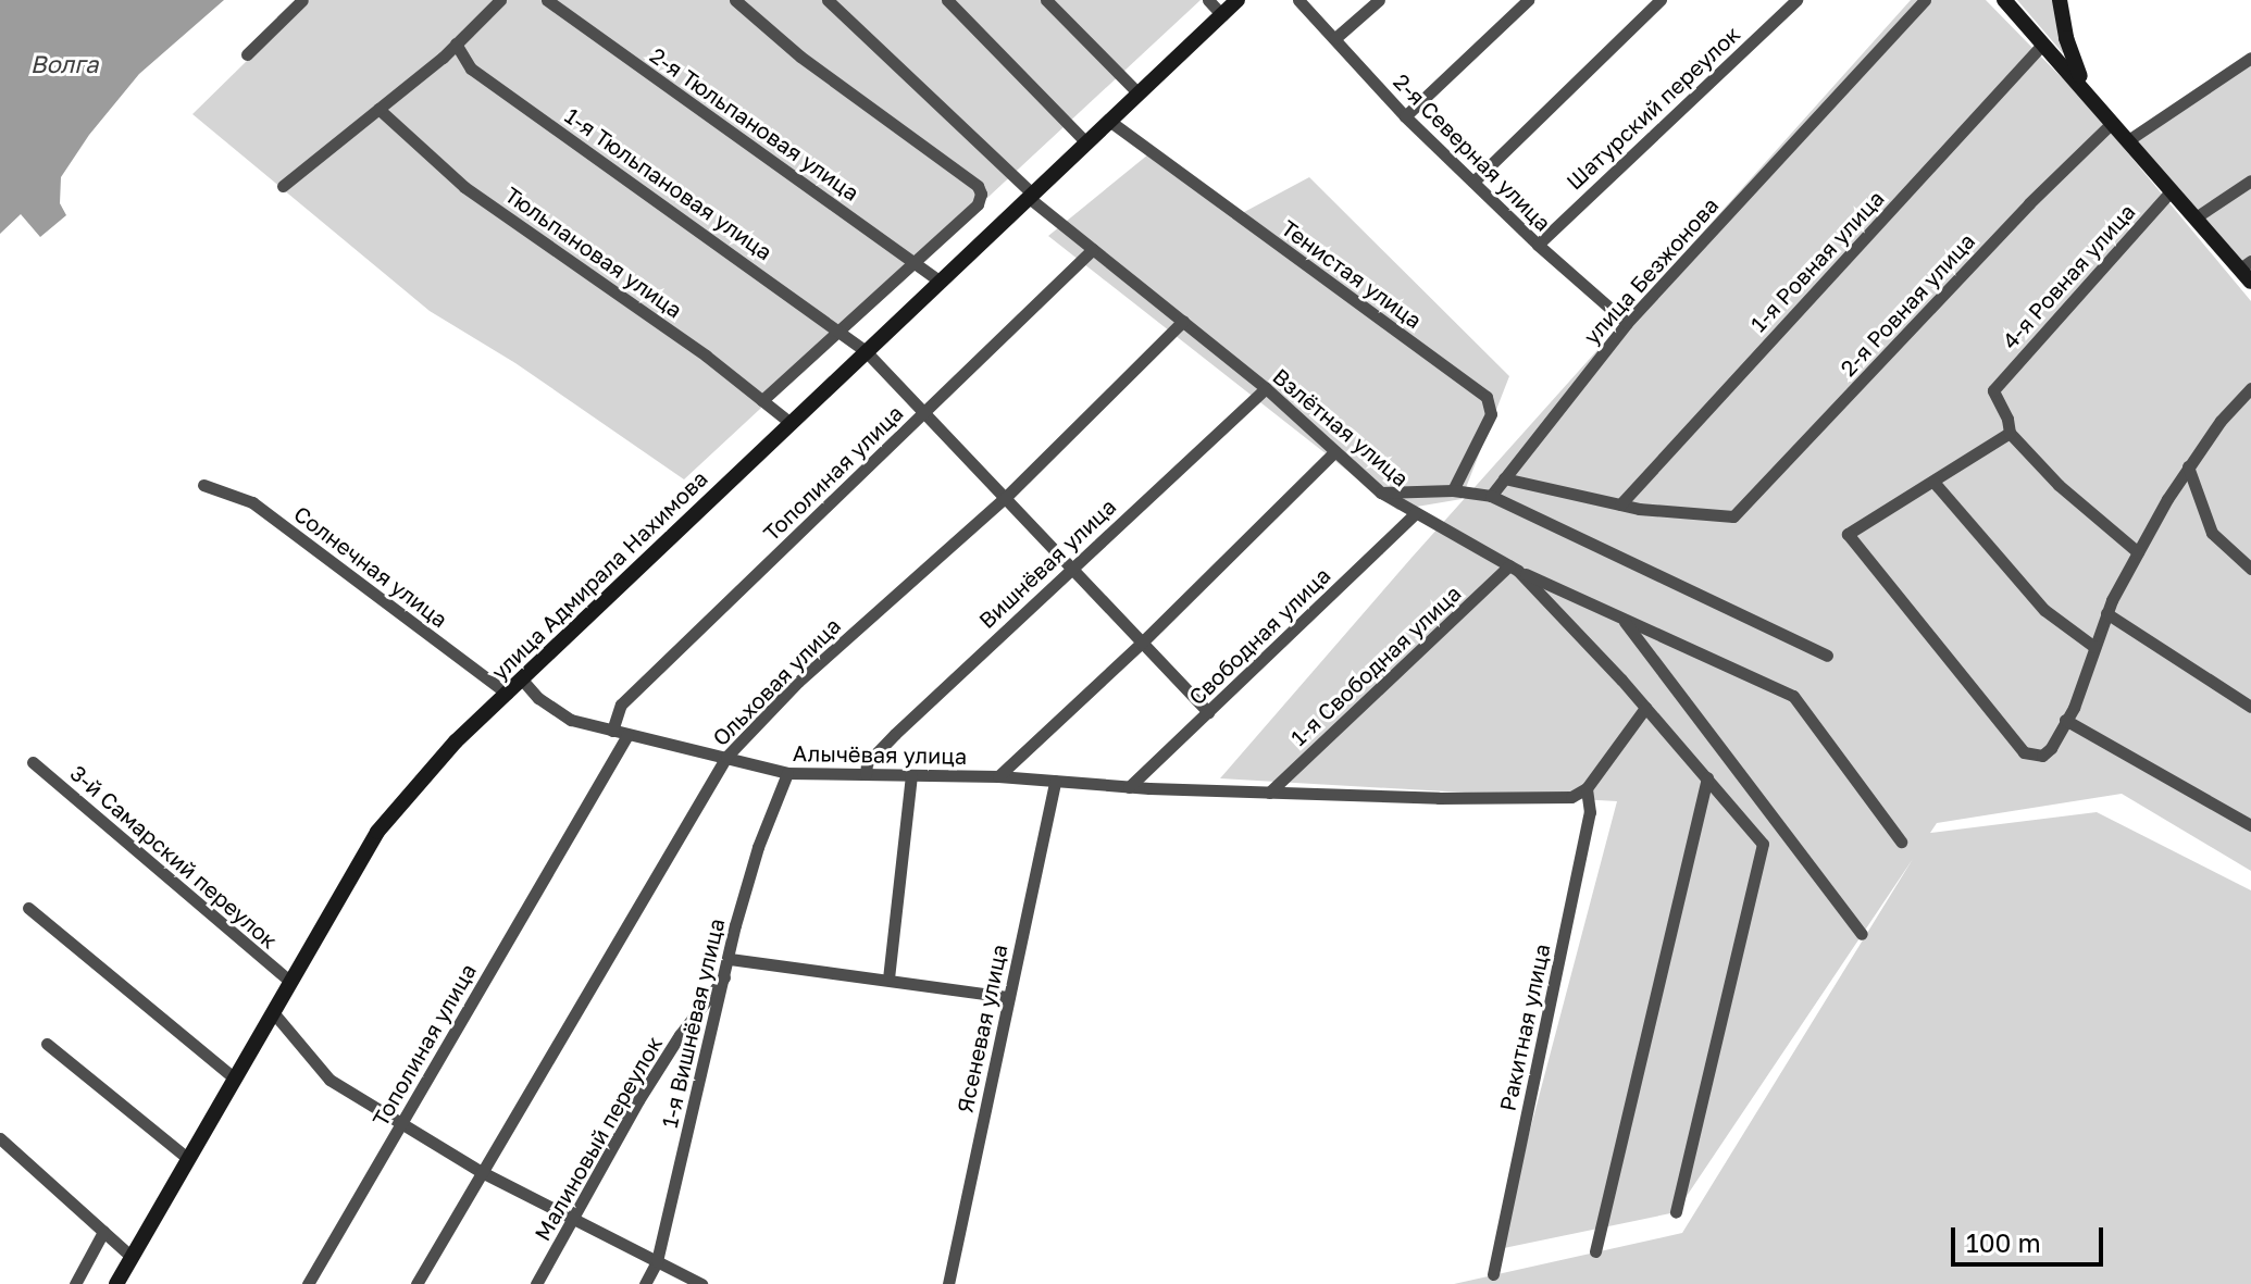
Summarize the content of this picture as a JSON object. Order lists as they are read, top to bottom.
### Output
{
  "streets": {
    "main road": ["улица Адмирала Нахимова"],
    "street": [
      "Шатурский переулок",
      "2-я Тюльпановая улица",
      "2-я Северная улица",
      "1-я Тюльпановая улица",
      "Тюльпановая улица",
      "1-я Ровная улица",
      "улица Безжонова",
      "Тенистая улица",
      "4-я Ровная улица",
      "2-я Ровная улица",
      "Взлётная улица",
      "Тополиная улица",
      "Вишнёвая улица",
      "Солнечная улица",
      "Свободная улица",
      "1-я Свободная улица",
      "Ольховая улица",
      "Алычёвая улица",
      "3-й Самарский переулок",
      "1-я Вишнёвая улица",
      "Ракитная улица",
      "Ясеневая улица",
      "Малиновый переулок"
    ]
  },
  "crossings": [
    ["Шатурский переулок", "2-я Северная улица"],
    ["2-я Тюльпановая улица", "улица Адмирала Нахимова"],
    ["2-я Северная улица", "улица Безжонова"],
    ["1-я Тюльпановая улица", "Тополиная улица"],
    ["1-я Тюльпановая улица", "Вишнёвая улица"],
    ["1-я Тюльпановая улица", "улица Адмирала Нахимова"],
    ["1-я Тюльпановая улица", "Свободная улица"],
    ["1-я Тюльпановая улица", "Ольховая улица"],
    ["Тюльпановая улица", "улица Адмирала Нахимова"],
    ["1-я Ровная улица", "2-я Ровная улица"],
    ["Тенистая улица", "улица Адмирала Нахимова"],
    ["Взлётная улица", "Тополиная улица"],
    ["Взлётная улица", "Вишнёвая улица"],
    ["Взлётная улица", "улица Адмирала Нахимова"],
    ["Взлётная улица", "Свободная улица"],
    ["Взлётная улица", "1-я Свободная улица"],
    ["Взлётная улица", "Ольховая улица"],
    ["Тополиная улица", "Алычёвая улица"],
    ["Вишнёвая улица", "Алычёвая улица"],
    ["Солнечная улица", "улица Адмирала Нахимова"],
    ["улица Адмирала Нахимова", "Алычёвая улица"],
    ["улица Адмирала Нахимова", "3-й Самарский переулок"],
    ["Свободная улица", "Алычёвая улица"],
    ["1-я Свободная улица", "Алычёвая улица"],
    ["Ольховая улица", "Алычёвая улица"],
    ["Алычёвая улица", "1-я Вишнёвая улица"],
    ["Алычёвая улица", "Ракитная улица"],
    ["Алычёвая улица", "Ясеневая улица"],
    ["1-я Вишнёвая улица", "Малиновый переулок"]
  ],
  "water": ["Волга"],
  "scale_bar": "100 m"
}
